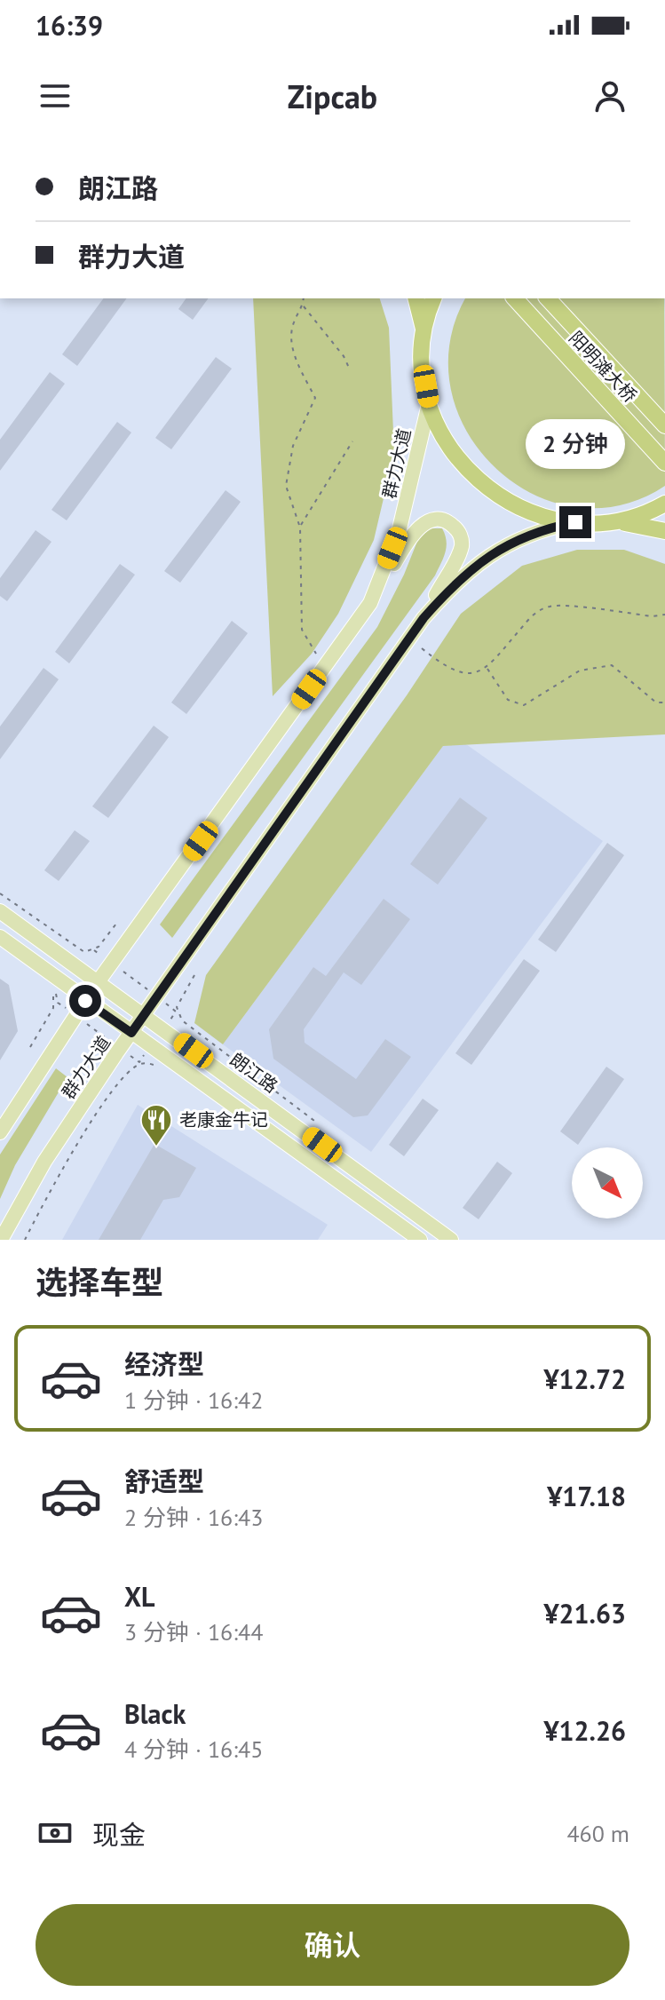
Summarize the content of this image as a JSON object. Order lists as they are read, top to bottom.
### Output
{
  "streets": {
    "highway": ["阳明滩大桥"],
    "main road": ["群力大道", "朗江路"]
  },
  "crossings": [
    ["群力大道", "朗江路"]
  ],
  "places": {
    "restaurant": ["老康金牛记"]
  },
  "north": "bottom right",
  "page": {
    "status": "16:39",
    "header": "Zipcab",
    "banner": ["朗江路", "群力大道"],
    "bubble": "2 分钟",
    "heading": "选择车型",
    "list": [
      {
        "name": "经济型",
        "note": "1 分钟 · 16:42",
        "value": "¥12.72"
      },
      {
        "name": "舒适型",
        "note": "2 分钟 · 16:43",
        "value": "¥17.18"
      },
      {
        "name": "XL",
        "note": "3 分钟 · 16:44",
        "value": "¥21.63"
      },
      {
        "name": "Black",
        "note": "4 分钟 · 16:45",
        "value": "¥12.26"
      }
    ],
    "pay": ["现金", "460 m"],
    "buttons": "确认"
  }
}
